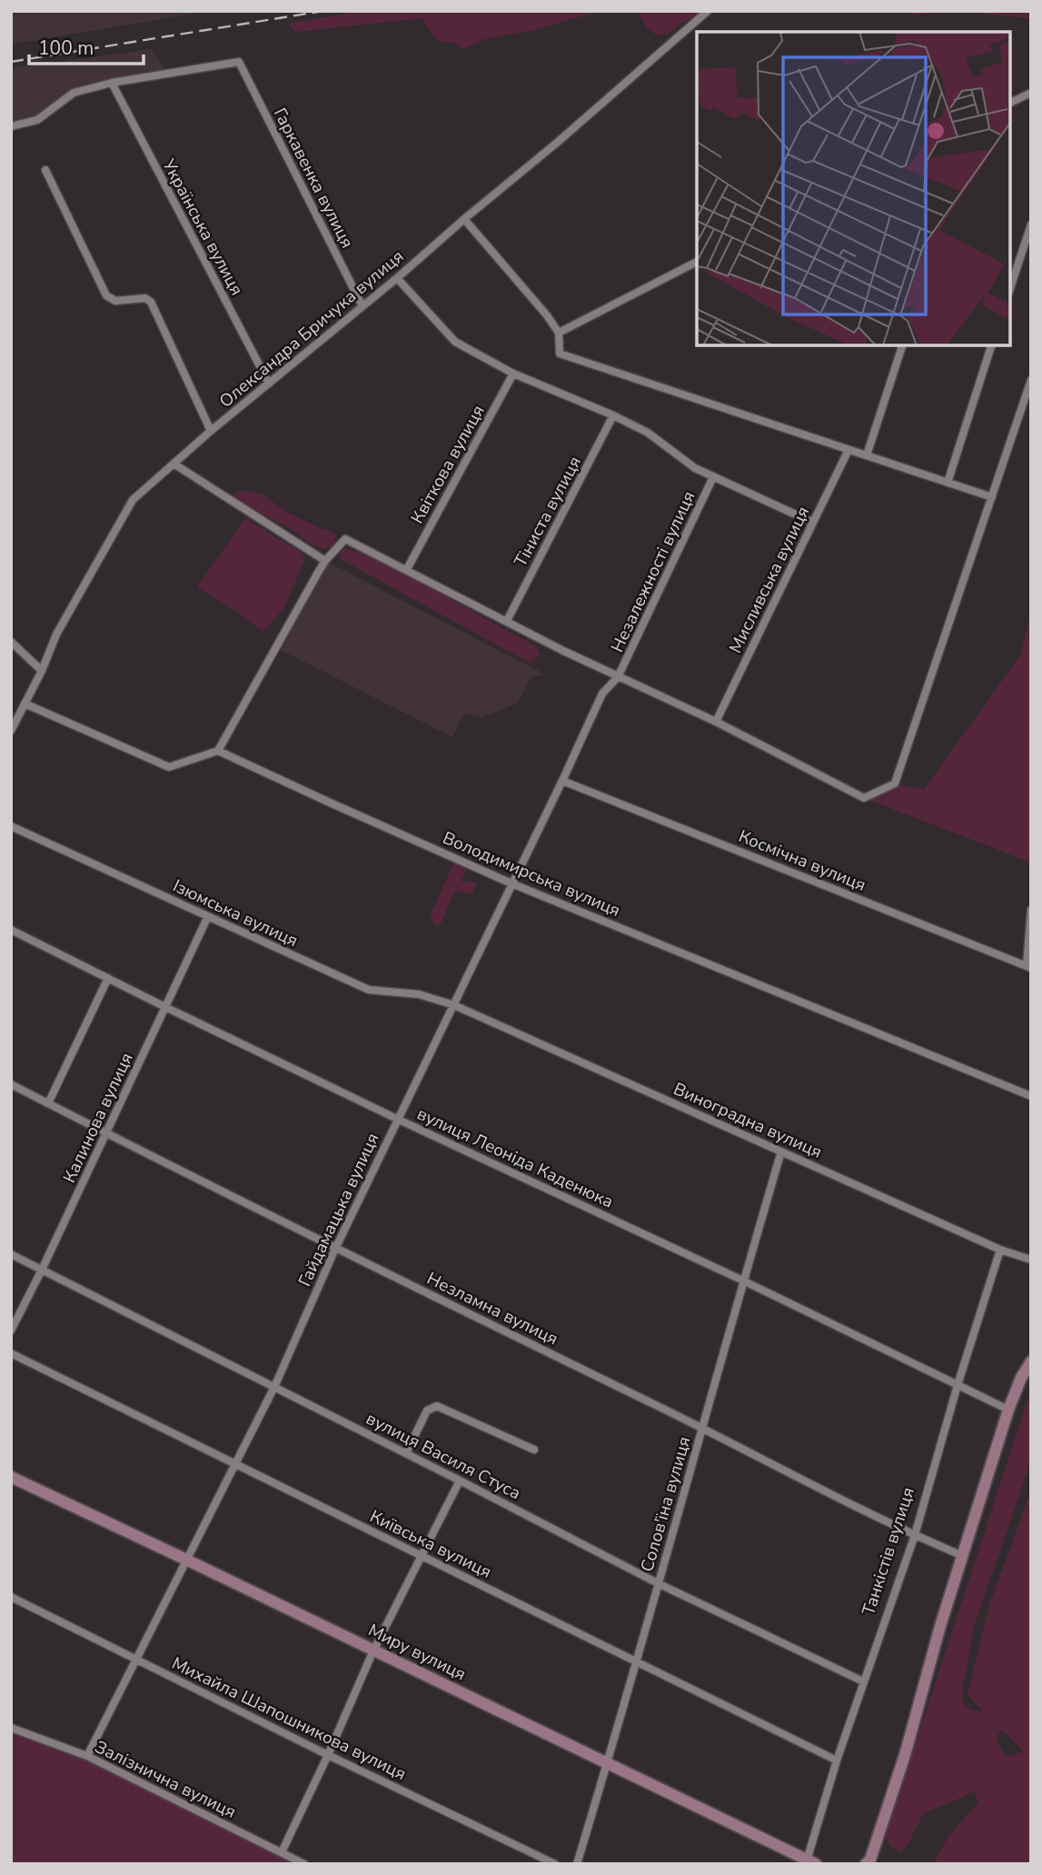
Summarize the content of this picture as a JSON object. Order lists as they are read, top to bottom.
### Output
{
  "streets": {
    "main road": ["Миру вулиця"],
    "street": [
      "Гаркавенка вулиця",
      "Українська вулиця",
      "Олександра Бричука вулиця",
      "Квіткова вулиця",
      "Тіниста вулиця",
      "Незалежності вулиця",
      "Мисливська вулиця",
      "Космічна вулиця",
      "Володимирська вулиця",
      "Ізюмська вулиця",
      "Калинова вулиця",
      "Виноградна вулиця",
      "вулиця Леоніда Каденюка",
      "Гайдамацька вулиця",
      "Незламна вулиця",
      "вулиця Василя Стуса",
      "Солов'їна вулиця",
      "Київська вулиця",
      "Танкістів вулиця",
      "Михайла Шапошникова вулиця",
      "Залізнична вулиця"
    ]
  },
  "crossings": [
    ["Гаркавенка вулиця", "Українська вулиця"],
    ["Гаркавенка вулиця", "Олександра Бричука вулиця"],
    ["Українська вулиця", "Олександра Бричука вулиця"],
    ["Незалежності вулиця", "Гайдамацька вулиця"],
    ["Космічна вулиця", "Гайдамацька вулиця"],
    ["Володимирська вулиця", "Гайдамацька вулиця"],
    ["Ізюмська вулиця", "Калинова вулиця"],
    ["Ізюмська вулиця", "Виноградна вулиця"],
    ["Ізюмська вулиця", "Гайдамацька вулиця"],
    ["Калинова вулиця", "вулиця Леоніда Каденюка"],
    ["Калинова вулиця", "Незламна вулиця"],
    ["Калинова вулиця", "вулиця Василя Стуса"],
    ["Виноградна вулиця", "Гайдамацька вулиця"],
    ["Виноградна вулиця", "Солов'їна вулиця"],
    ["Виноградна вулиця", "Танкістів вулиця"],
    ["вулиця Леоніда Каденюка", "Гайдамацька вулиця"],
    ["вулиця Леоніда Каденюка", "Солов'їна вулиця"],
    ["вулиця Леоніда Каденюка", "Танкістів вулиця"],
    ["Гайдамацька вулиця", "Незламна вулиця"],
    ["Гайдамацька вулиця", "вулиця Василя Стуса"],
    ["Гайдамацька вулиця", "Київська вулиця"],
    ["Гайдамацька вулиця", "Миру вулиця"],
    ["Гайдамацька вулиця", "Михайла Шапошникова вулиця"],
    ["Гайдамацька вулиця", "Залізнична вулиця"],
    ["Незламна вулиця", "Солов'їна вулиця"],
    ["Незламна вулиця", "Танкістів вулиця"],
    ["вулиця Василя Стуса", "Солов'їна вулиця"],
    ["вулиця Василя Стуса", "Танкістів вулиця"],
    ["Солов'їна вулиця", "Київська вулиця"],
    ["Солов'їна вулиця", "Миру вулиця"],
    ["Київська вулиця", "Танкістів вулиця"],
    ["Танкістів вулиця", "Миру вулиця"]
  ],
  "scale_bar": "100 m"
}
